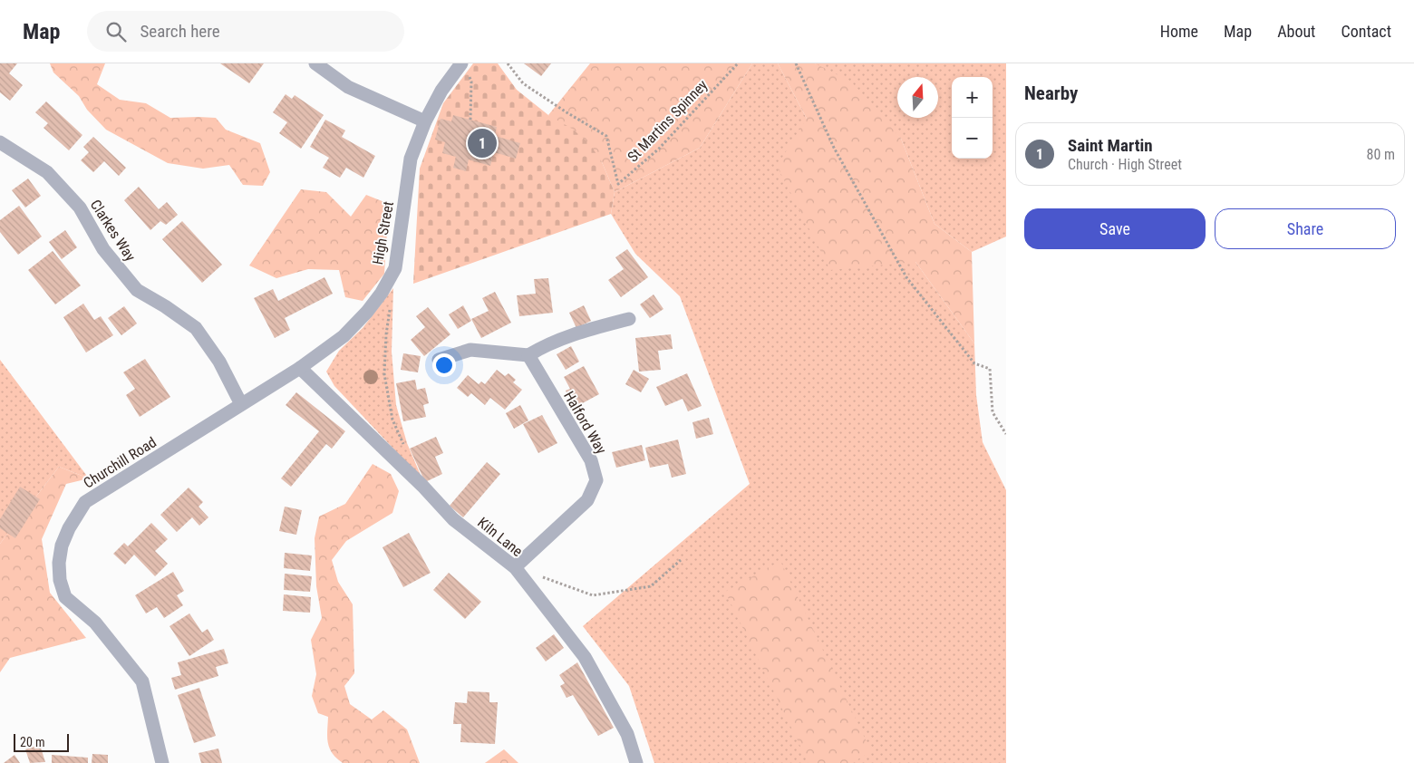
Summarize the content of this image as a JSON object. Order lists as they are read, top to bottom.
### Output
{
  "streets": {
    "street": [
      "Clarkes Way",
      "High Street",
      "Halford Way",
      "Churchill Road",
      "Kiln Lane"
    ],
    "path": ["St Martins Spinney"]
  },
  "crossings": [
    ["Clarkes Way", "High Street"],
    ["Clarkes Way", "Churchill Road"],
    ["High Street", "Churchill Road"],
    ["High Street", "Kiln Lane"],
    ["Halford Way", "Kiln Lane"]
  ],
  "scale_bar": "20 m",
  "north": "top",
  "page": {
    "header": "Map",
    "search": "Search here",
    "nav": [
      "Home",
      "Map",
      "About",
      "Contact"
    ],
    "heading": "Nearby",
    "map_buttons": ["+", "−"],
    "list": [
      {
        "mark": "1",
        "name": "Saint Martin",
        "note": "Church · High Street",
        "value": "80 m"
      }
    ],
    "pins": "1",
    "buttons": ["Save", "Share"],
    "scale": "20 m"
  }
}
